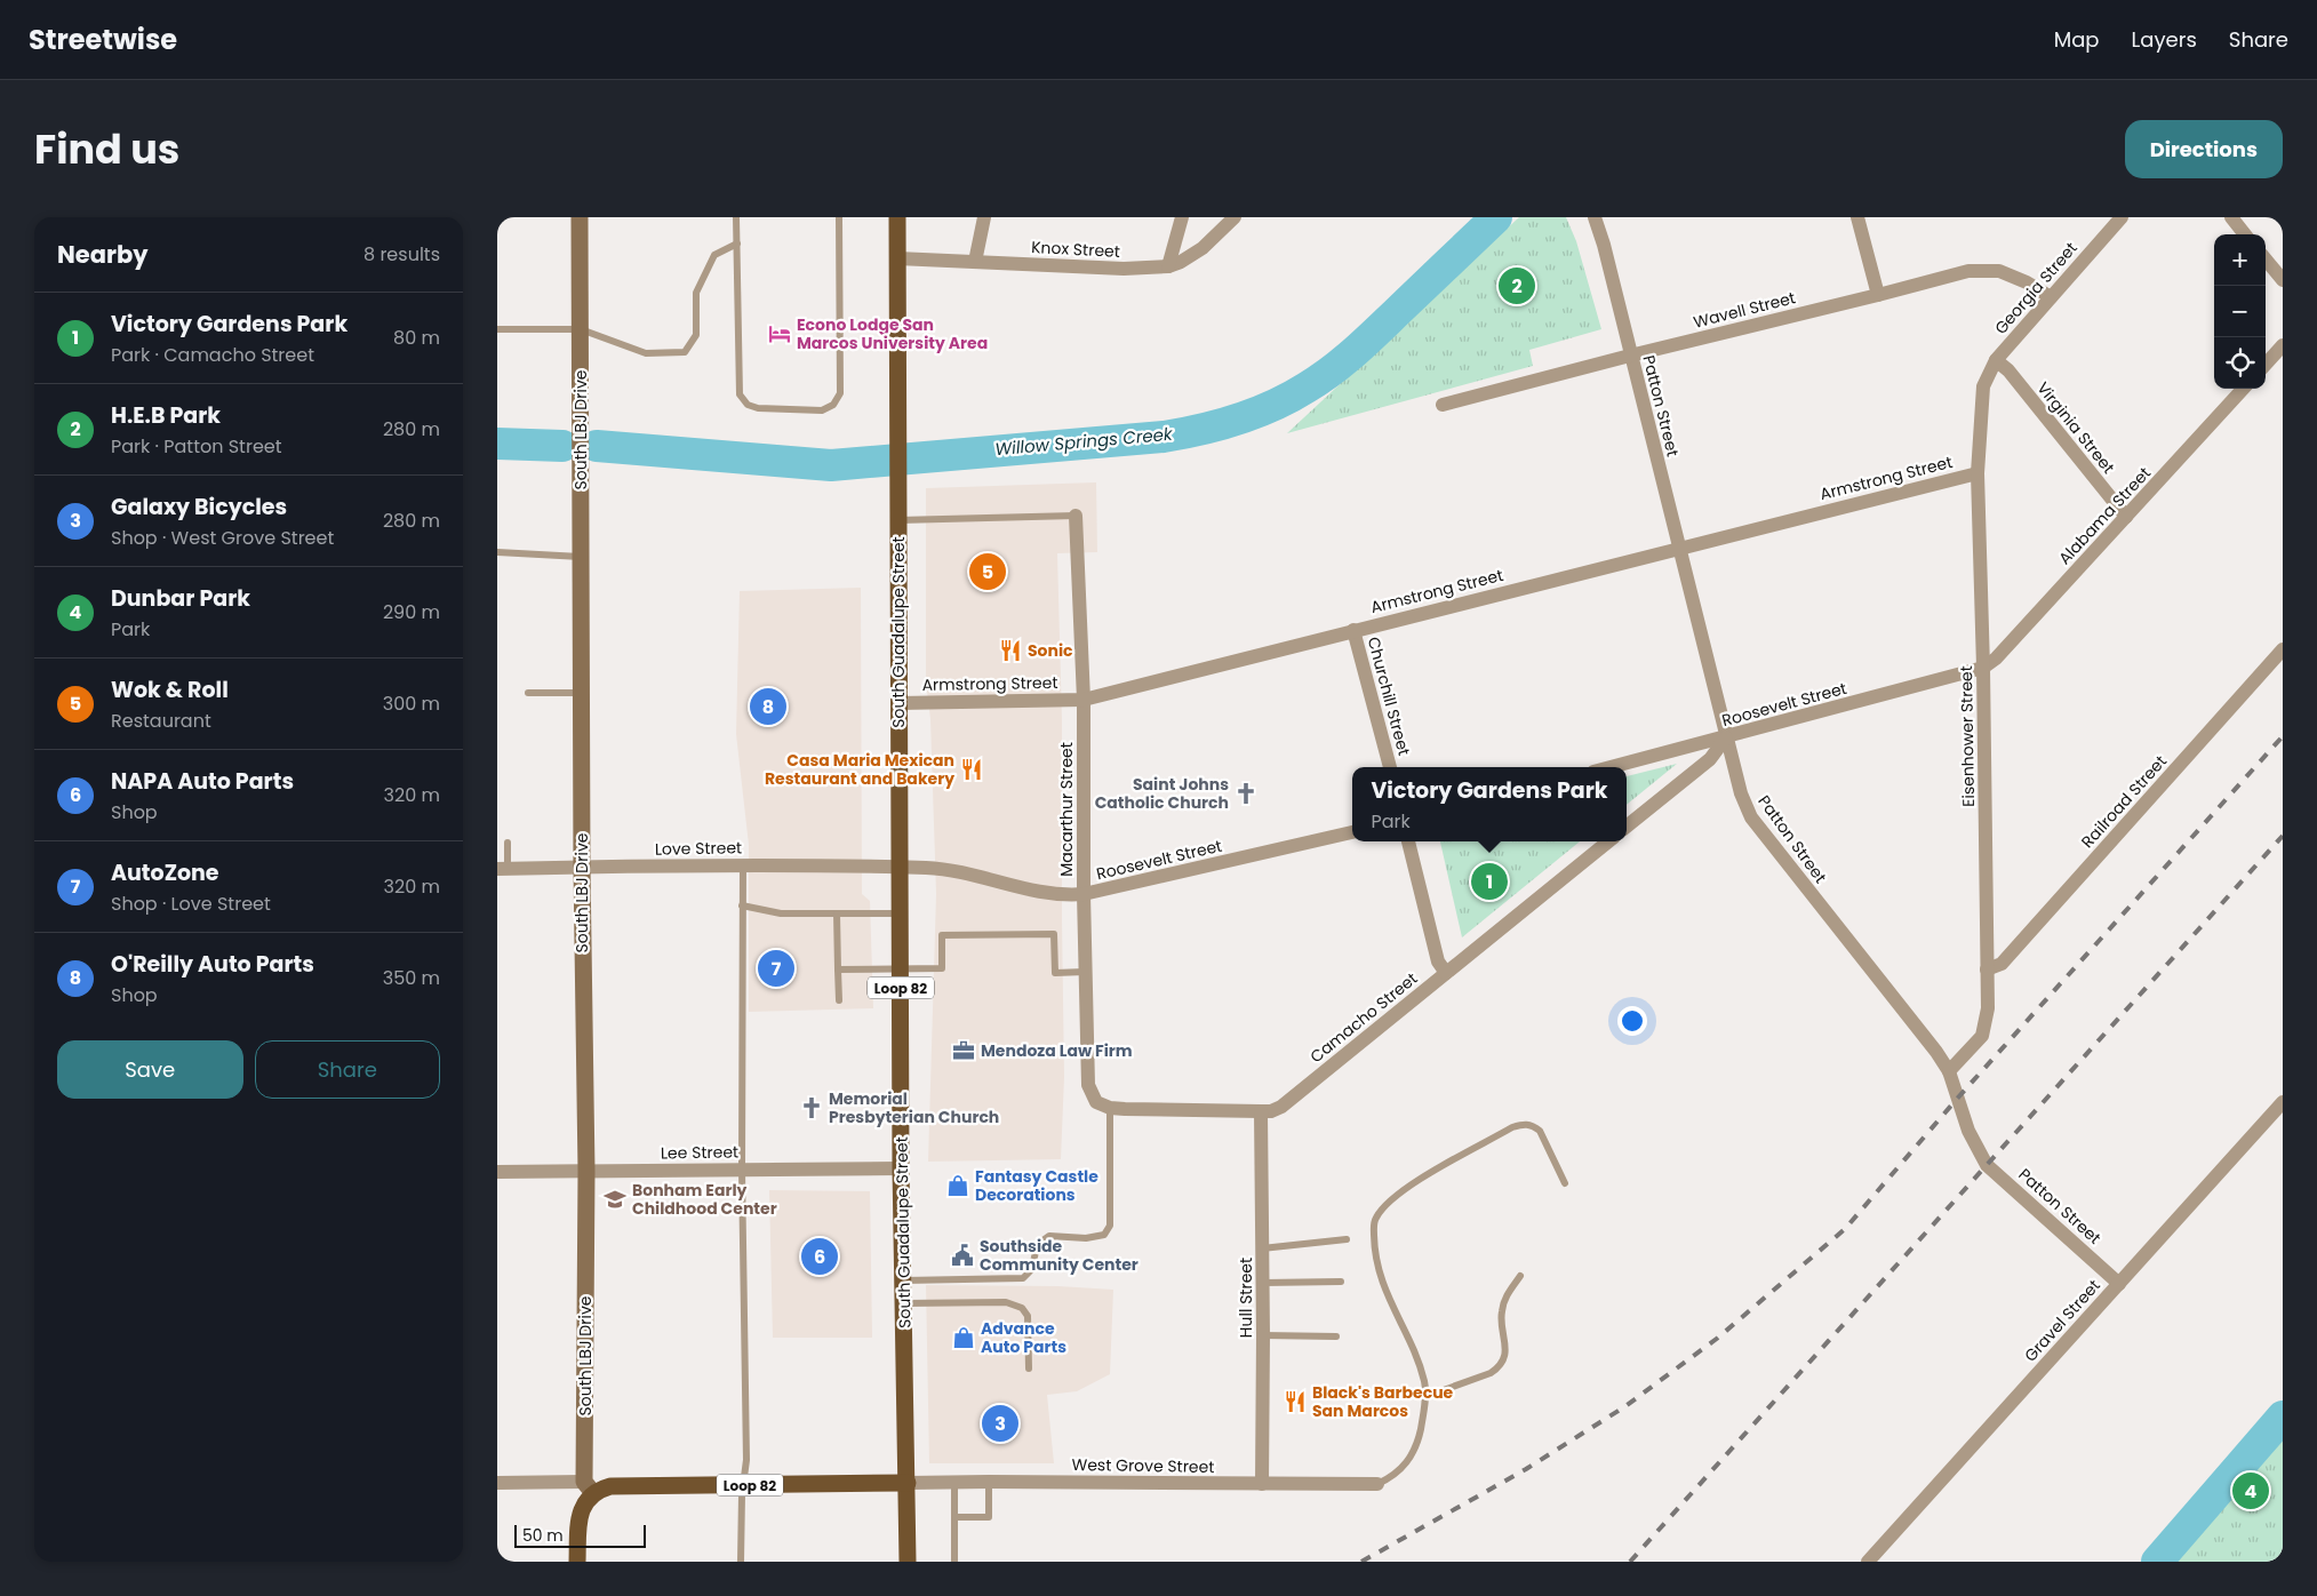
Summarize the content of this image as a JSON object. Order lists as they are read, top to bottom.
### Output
{
  "streets": {
    "main road": ["South LBJ Drive", "South Guadalupe Street", "Loop 82"],
    "street": [
      "Knox Street",
      "Georgia Street",
      "Wavell Street",
      "Patton Street",
      "Virginia Street",
      "Armstrong Street",
      "Alabama Street",
      "Churchill Street",
      "Roosevelt Street",
      "Eisenhower Street",
      "Railroad Street",
      "Macarthur Street",
      "Love Street",
      "Camacho Street",
      "Lee Street",
      "Hull Street",
      "Gravel Street",
      "West Grove Street"
    ]
  },
  "crossings": [
    ["Knox Street", "South Guadalupe Street"],
    ["Georgia Street", "Wavell Street"],
    ["Georgia Street", "Virginia Street"],
    ["Georgia Street", "Eisenhower Street"],
    ["Wavell Street", "Patton Street"],
    ["Patton Street", "Armstrong Street"],
    ["Patton Street", "Roosevelt Street"],
    ["Patton Street", "Eisenhower Street"],
    ["Patton Street", "Gravel Street"],
    ["Virginia Street", "Alabama Street"],
    ["South LBJ Drive", "Love Street"],
    ["South LBJ Drive", "Loop 82"],
    ["South LBJ Drive", "Lee Street"],
    ["Armstrong Street", "South Guadalupe Street"],
    ["Armstrong Street", "Churchill Street"],
    ["Armstrong Street", "Eisenhower Street"],
    ["Armstrong Street", "Macarthur Street"],
    ["Alabama Street", "Roosevelt Street"],
    ["Alabama Street", "Eisenhower Street"],
    ["South Guadalupe Street", "Roosevelt Street"],
    ["South Guadalupe Street", "Love Street"],
    ["South Guadalupe Street", "Loop 82"],
    ["South Guadalupe Street", "Lee Street"],
    ["South Guadalupe Street", "West Grove Street"],
    ["Roosevelt Street", "Eisenhower Street"],
    ["Roosevelt Street", "Macarthur Street"],
    ["Roosevelt Street", "Love Street"],
    ["Eisenhower Street", "Railroad Street"],
    ["Macarthur Street", "Camacho Street"],
    ["Loop 82", "West Grove Street"],
    ["Camacho Street", "Hull Street"],
    ["Hull Street", "West Grove Street"]
  ],
  "water": ["Willow Springs Creek"],
  "places": {
    "hotel": ["Econo Lodge San Marcos University Area"],
    "restaurant": ["Sonic", "Casa Maria Mexican Restaurant and Bakery", "Black's Barbecue San Marcos"],
    "church": ["Saint Johns Catholic Church", "Memorial Presbyterian Church"],
    "office": ["Mendoza Law Firm"],
    "shop": ["Fantasy Castle Decorations", "Advance Auto Parts"],
    "school or university": ["Bonham Early Childhood Center"],
    "public building": ["Southside Community Center"]
  },
  "scale_bar": "50 m",
  "page": {
    "header": "Streetwise",
    "nav": ["Map", "Layers", "Share"],
    "title": "Find us",
    "buttons": [
      "Directions",
      ["Save", "Share"]
    ],
    "heading": ["Nearby", "8 results"],
    "map_buttons": ["+", "−"],
    "pins": [
      "2",
      "5",
      "8",
      "1",
      "7",
      "6",
      "3",
      "4"
    ],
    "list": [
      {
        "mark": "1",
        "name": "Victory Gardens Park",
        "note": "Park · Camacho Street",
        "value": "80 m"
      },
      {
        "mark": "2",
        "name": "H.E.B Park",
        "note": "Park · Patton Street",
        "value": "280 m"
      },
      {
        "mark": "3",
        "name": "Galaxy Bicycles",
        "note": "Shop · West Grove Street",
        "value": "280 m"
      },
      {
        "mark": "4",
        "name": "Dunbar Park",
        "note": "Park",
        "value": "290 m"
      },
      {
        "mark": "5",
        "name": "Wok & Roll",
        "note": "Restaurant",
        "value": "300 m"
      },
      {
        "mark": "6",
        "name": "NAPA Auto Parts",
        "note": "Shop",
        "value": "320 m"
      },
      {
        "mark": "7",
        "name": "AutoZone",
        "note": "Shop · Love Street",
        "value": "320 m"
      },
      {
        "mark": "8",
        "name": "O'Reilly Auto Parts",
        "note": "Shop",
        "value": "350 m"
      }
    ],
    "popup": ["Victory Gardens Park", "Park"],
    "scale": "50 m"
  }
}
